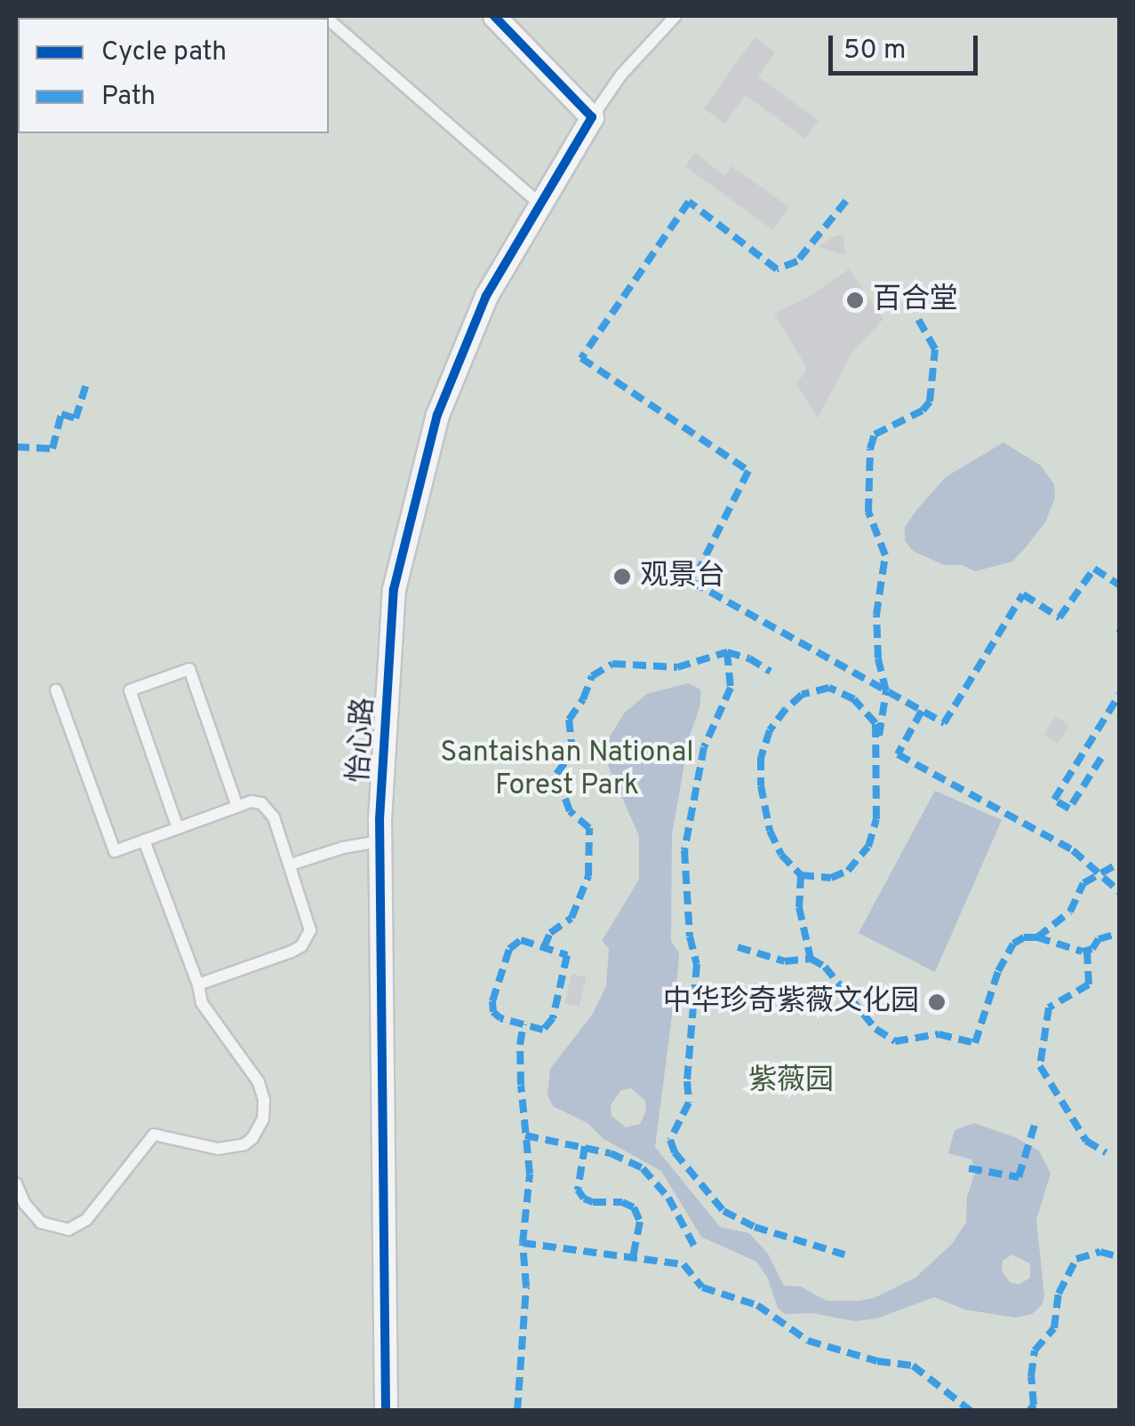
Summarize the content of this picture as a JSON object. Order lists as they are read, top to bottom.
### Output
{
  "streets": {
    "street": ["怡心路"]
  },
  "parks": ["Santaishan National Forest Park", "紫薇园"],
  "places": ["百合堂", "观景台", "中华珍奇紫薇文化园"],
  "legend": ["Cycle path", "Path"],
  "scale_bar": "50 m"
}
